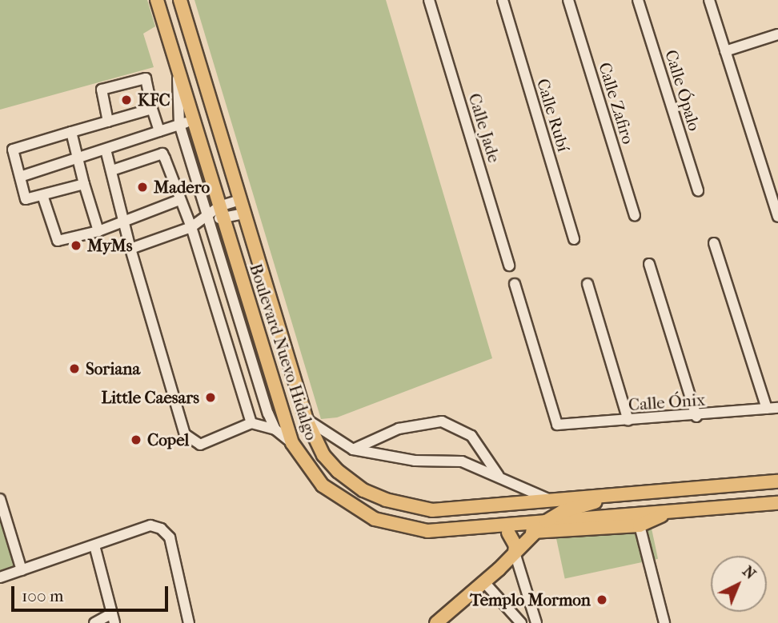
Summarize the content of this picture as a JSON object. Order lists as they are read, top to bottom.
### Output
{
  "streets": {
    "main road": ["Boulevard Nuevo Hidalgo"],
    "street": [
      "Calle Ópalo",
      "Calle Zafiro",
      "Calle Rubí",
      "Calle Jade",
      "Calle Ónix"
    ]
  },
  "places": [
    "KFC",
    "Madero",
    "MyMs",
    "Soriana",
    "Little Caesars",
    "Copel",
    "Templo Mormon"
  ],
  "scale_bar": "100 m",
  "north": "top right"
}
